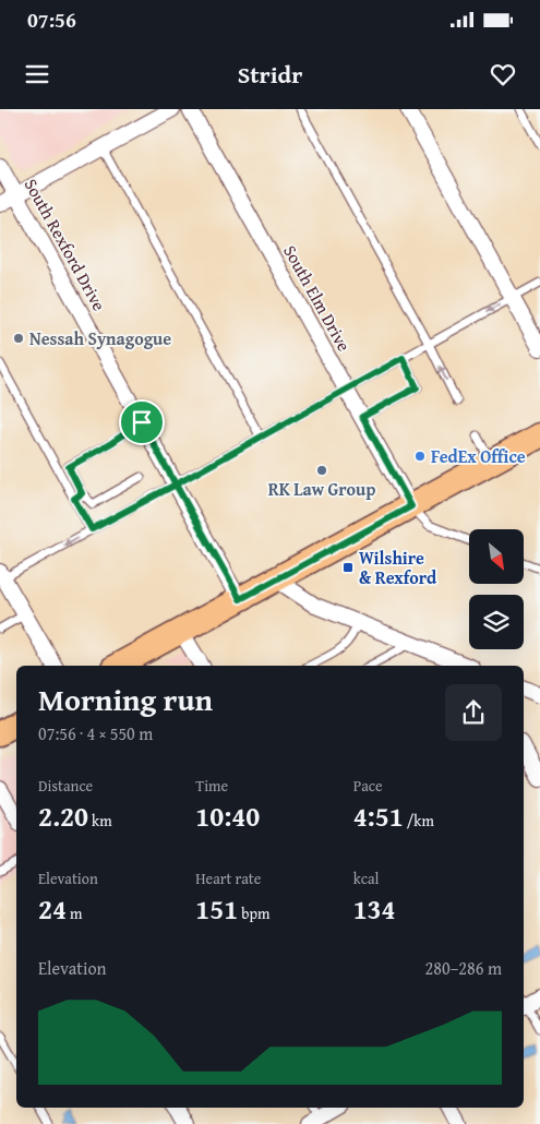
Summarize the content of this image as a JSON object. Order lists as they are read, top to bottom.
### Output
{
  "streets": {
    "street": ["South Rexford Drive", "South Elm Drive"]
  },
  "places": {
    "other": ["Nessah Synagogue", "FedEx Office", "RK Law Group"],
    "transit": ["Wilshire & Rexford"]
  },
  "north": "bottom right",
  "page": {
    "status": "07:56",
    "header": "Stridr",
    "heading": ["Morning run", "07:56 · 4 × 550 m"],
    "stats": [
      ["Distance", "2.20 km"],
      ["Time", "10:40"],
      ["Pace", "4:51 /km"],
      ["Elevation", "24 m"],
      ["Heart rate", "151 bpm"],
      ["kcal", "134"]
    ],
    "chart": ["Elevation", "280–286 m"]
  }
}
